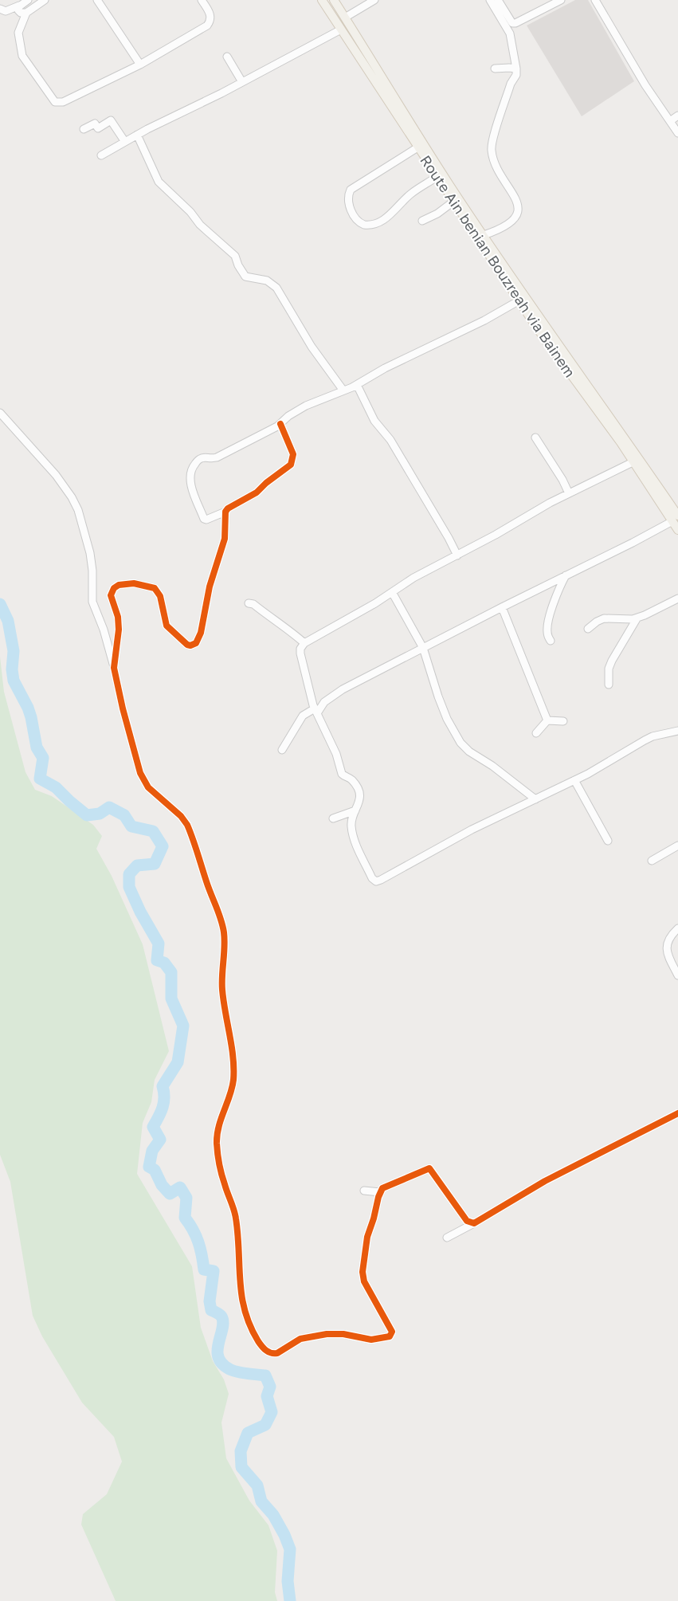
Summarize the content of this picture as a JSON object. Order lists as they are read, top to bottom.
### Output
{
  "streets": {
    "main road": ["Route Ain benian Bouzreah via Bainem"]
  }
}
